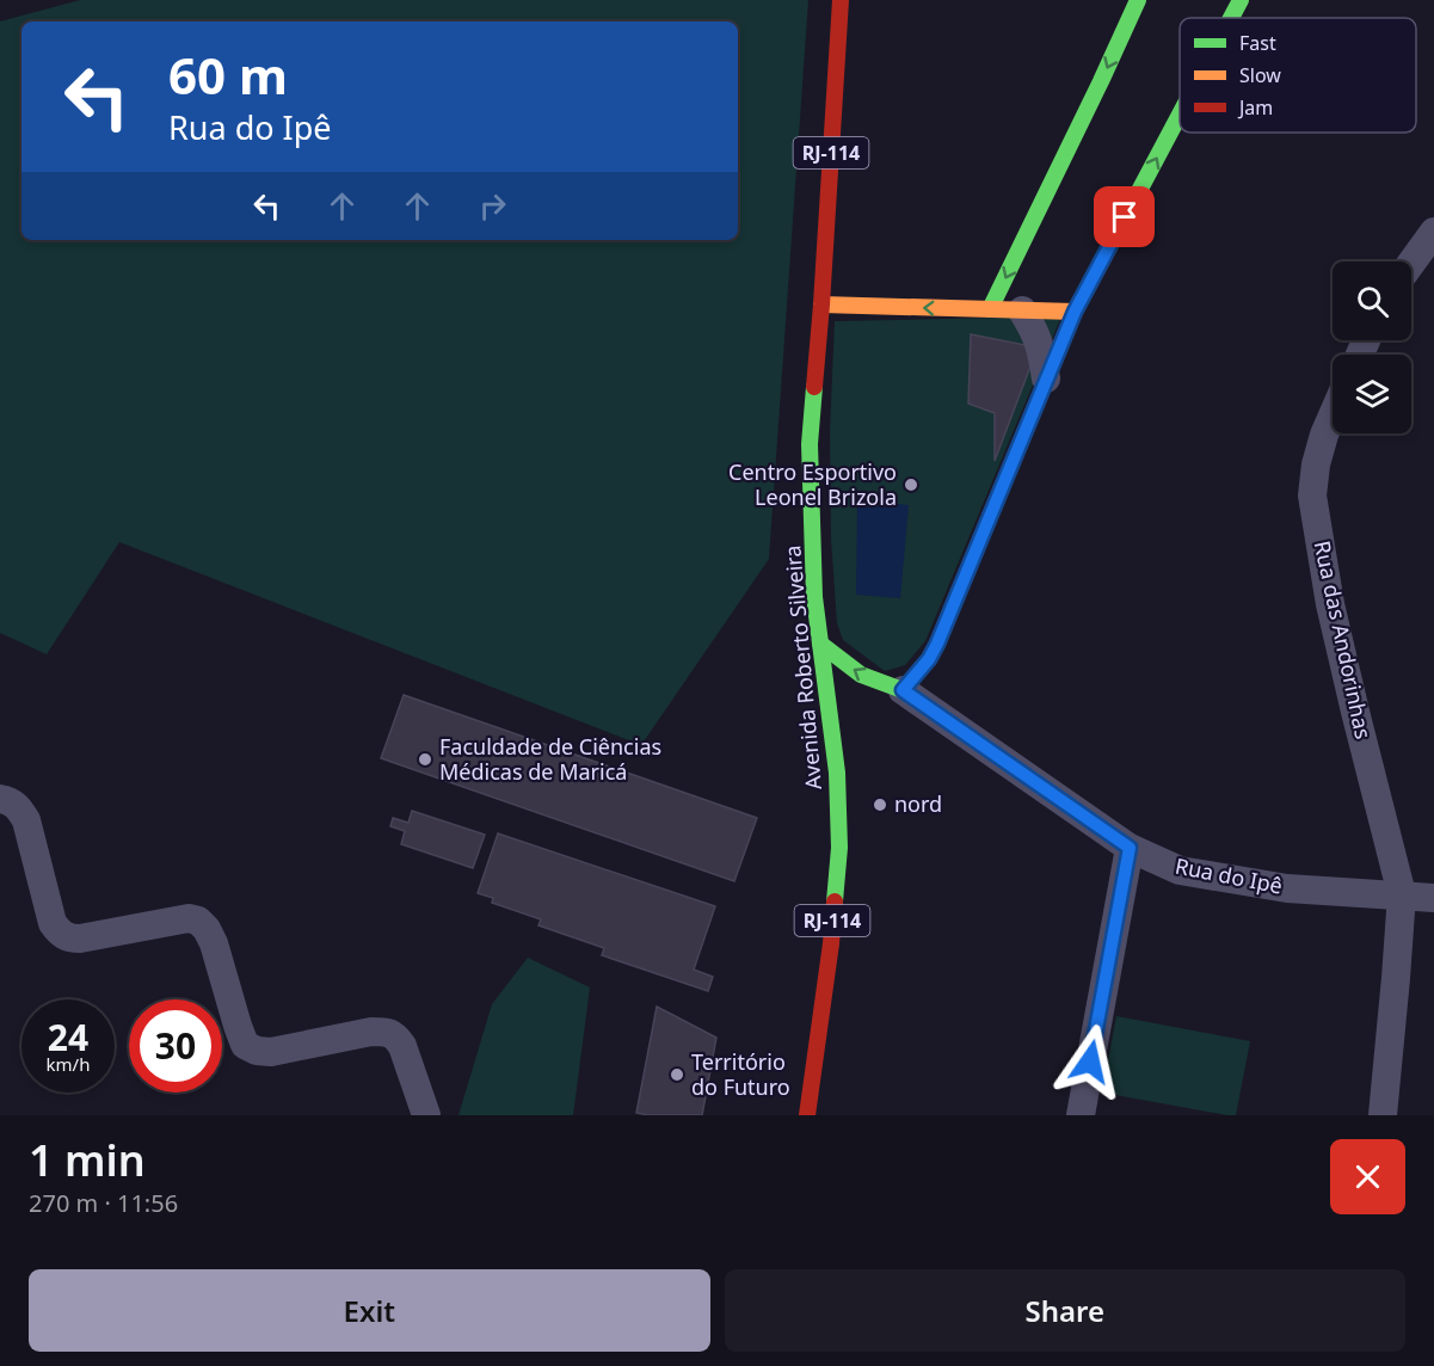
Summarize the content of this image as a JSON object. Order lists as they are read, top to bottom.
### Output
{
  "streets": {
    "main road": ["RJ-114", "Avenida Roberto Silveira", "Rua do Ipê"],
    "street": ["Rua das Andorinhas"]
  },
  "crossings": [
    ["Rua das Andorinhas", "Rua do Ipê"],
    ["Avenida Roberto Silveira", "Rua do Ipê"]
  ],
  "places": [
    "Centro Esportivo Leonel Brizola",
    "Faculdade de Ciências Médicas de Maricá",
    "nord",
    "Território do Futuro"
  ],
  "legend": ["Fast", "Slow", "Jam"],
  "page": {
    "turn": ["60 m", "Rua do Ipê"],
    "speed": "24 km/h",
    "limit": "30",
    "heading": ["1 min", "270 m · 11:56"],
    "buttons": ["Exit", "Share"]
  }
}
